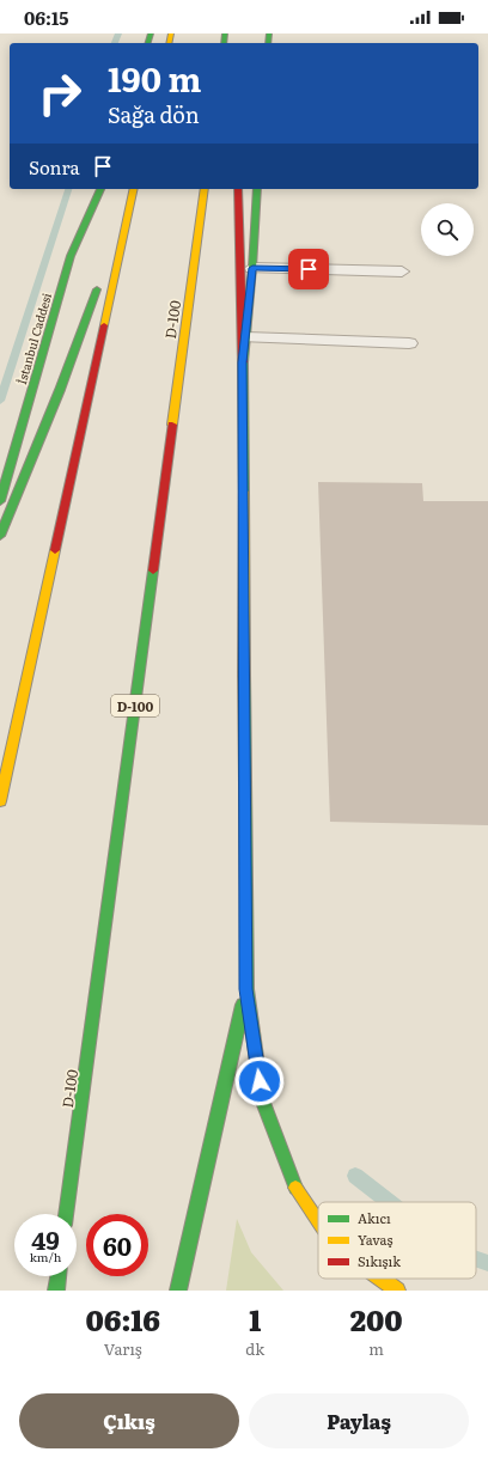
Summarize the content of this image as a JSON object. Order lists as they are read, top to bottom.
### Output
{
  "streets": {
    "main road": ["D-100", "İstanbul Caddesi"]
  },
  "legend": ["Akıcı", "Yavaş", "Sıkışık"],
  "page": {
    "status": "06:15",
    "turn": ["190 m", "Sağa dön"],
    "then": "Sonra",
    "speed": "49 km/h",
    "limit": "60",
    "eta": [
      "06:16",
      "Varış",
      "1",
      "dk",
      "200",
      "m"
    ],
    "buttons": ["Çıkış", "Paylaş"]
  }
}
